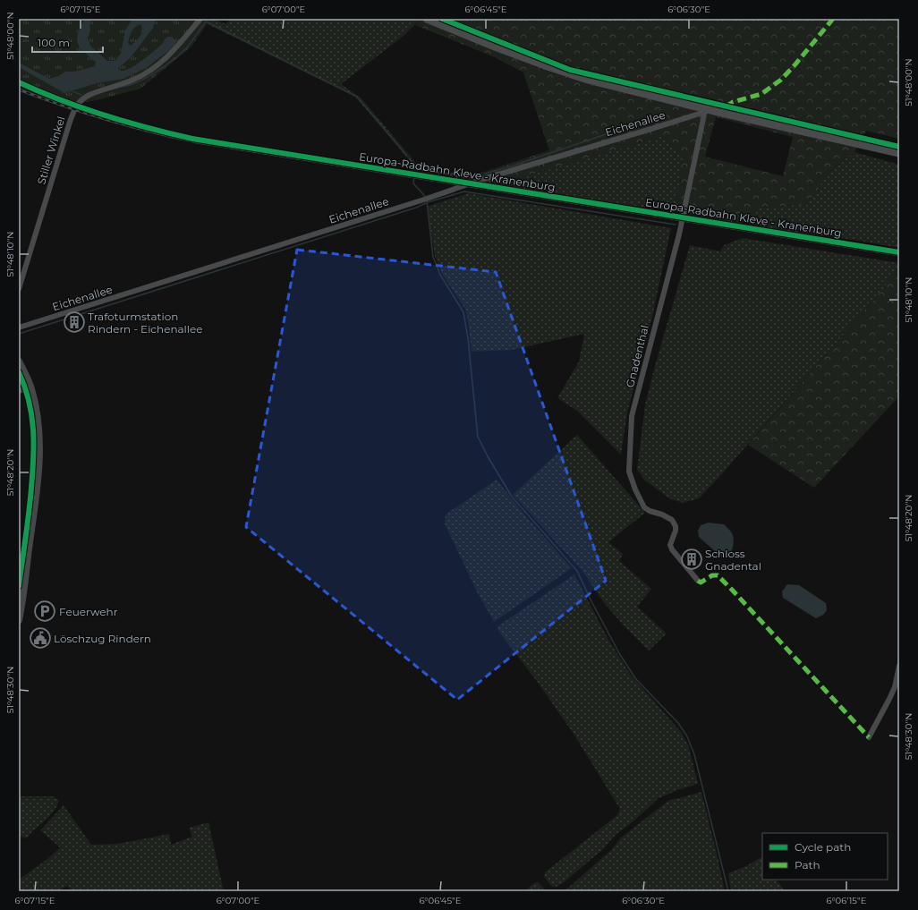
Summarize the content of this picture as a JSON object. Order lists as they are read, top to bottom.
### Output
{
  "streets": {
    "street": ["Eichenallee", "Stiller Winkel", "Gnadenthal"],
    "cycle path": ["Europa-Radbahn Kleve - Kranenburg"]
  },
  "crossings": [
    ["Eichenallee", "Gnadenthal"]
  ],
  "places": {
    "building": ["Trafoturmstation Rindern - Eichenallee", "Schloss Gnadental"],
    "parking": ["Feuerwehr"],
    "public building": ["Löschzug Rindern"]
  },
  "legend": ["Cycle path", "Path"],
  "scale_bar": "100 m",
  "coordinates": [
    "6°07'15\"E",
    "6°07'00\"E",
    "6°06'45\"E",
    "6°06'30\"E",
    "51°48'00\"N",
    "51°48'10\"N",
    "51°48'20\"N",
    "51°48'30\"N",
    "6°06'15\"E"
  ]
}
